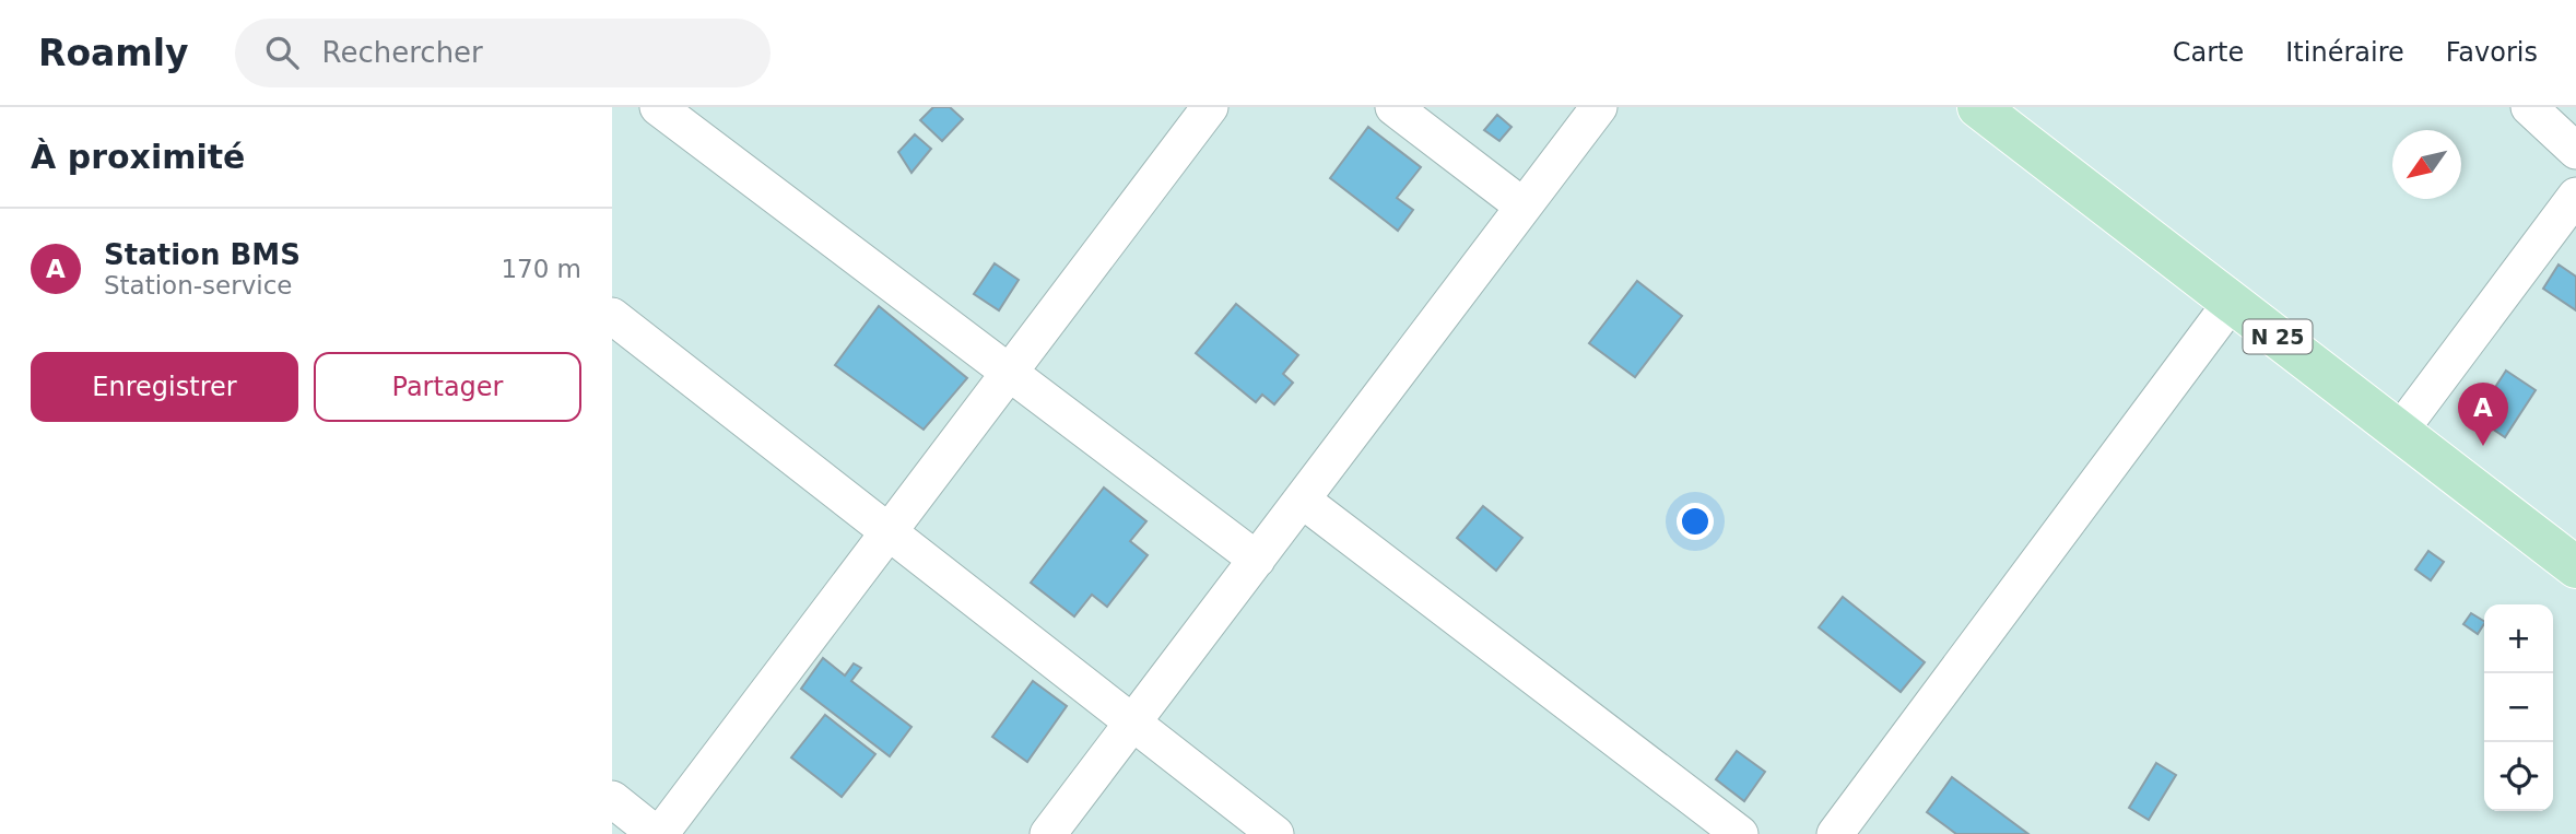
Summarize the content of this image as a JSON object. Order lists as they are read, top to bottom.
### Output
{
  "streets": {
    "main road": ["N 25"]
  },
  "north": "bottom left",
  "page": {
    "header": "Roamly",
    "search": "Rechercher",
    "nav": ["Carte", "Itinéraire", "Favoris"],
    "heading": "À proximité",
    "list": [
      {
        "mark": "A",
        "name": "Station BMS",
        "note": "Station-service",
        "value": "170 m"
      }
    ],
    "buttons": ["Enregistrer", "Partager"],
    "pins": "A",
    "map_buttons": ["+", "−"]
  }
}
